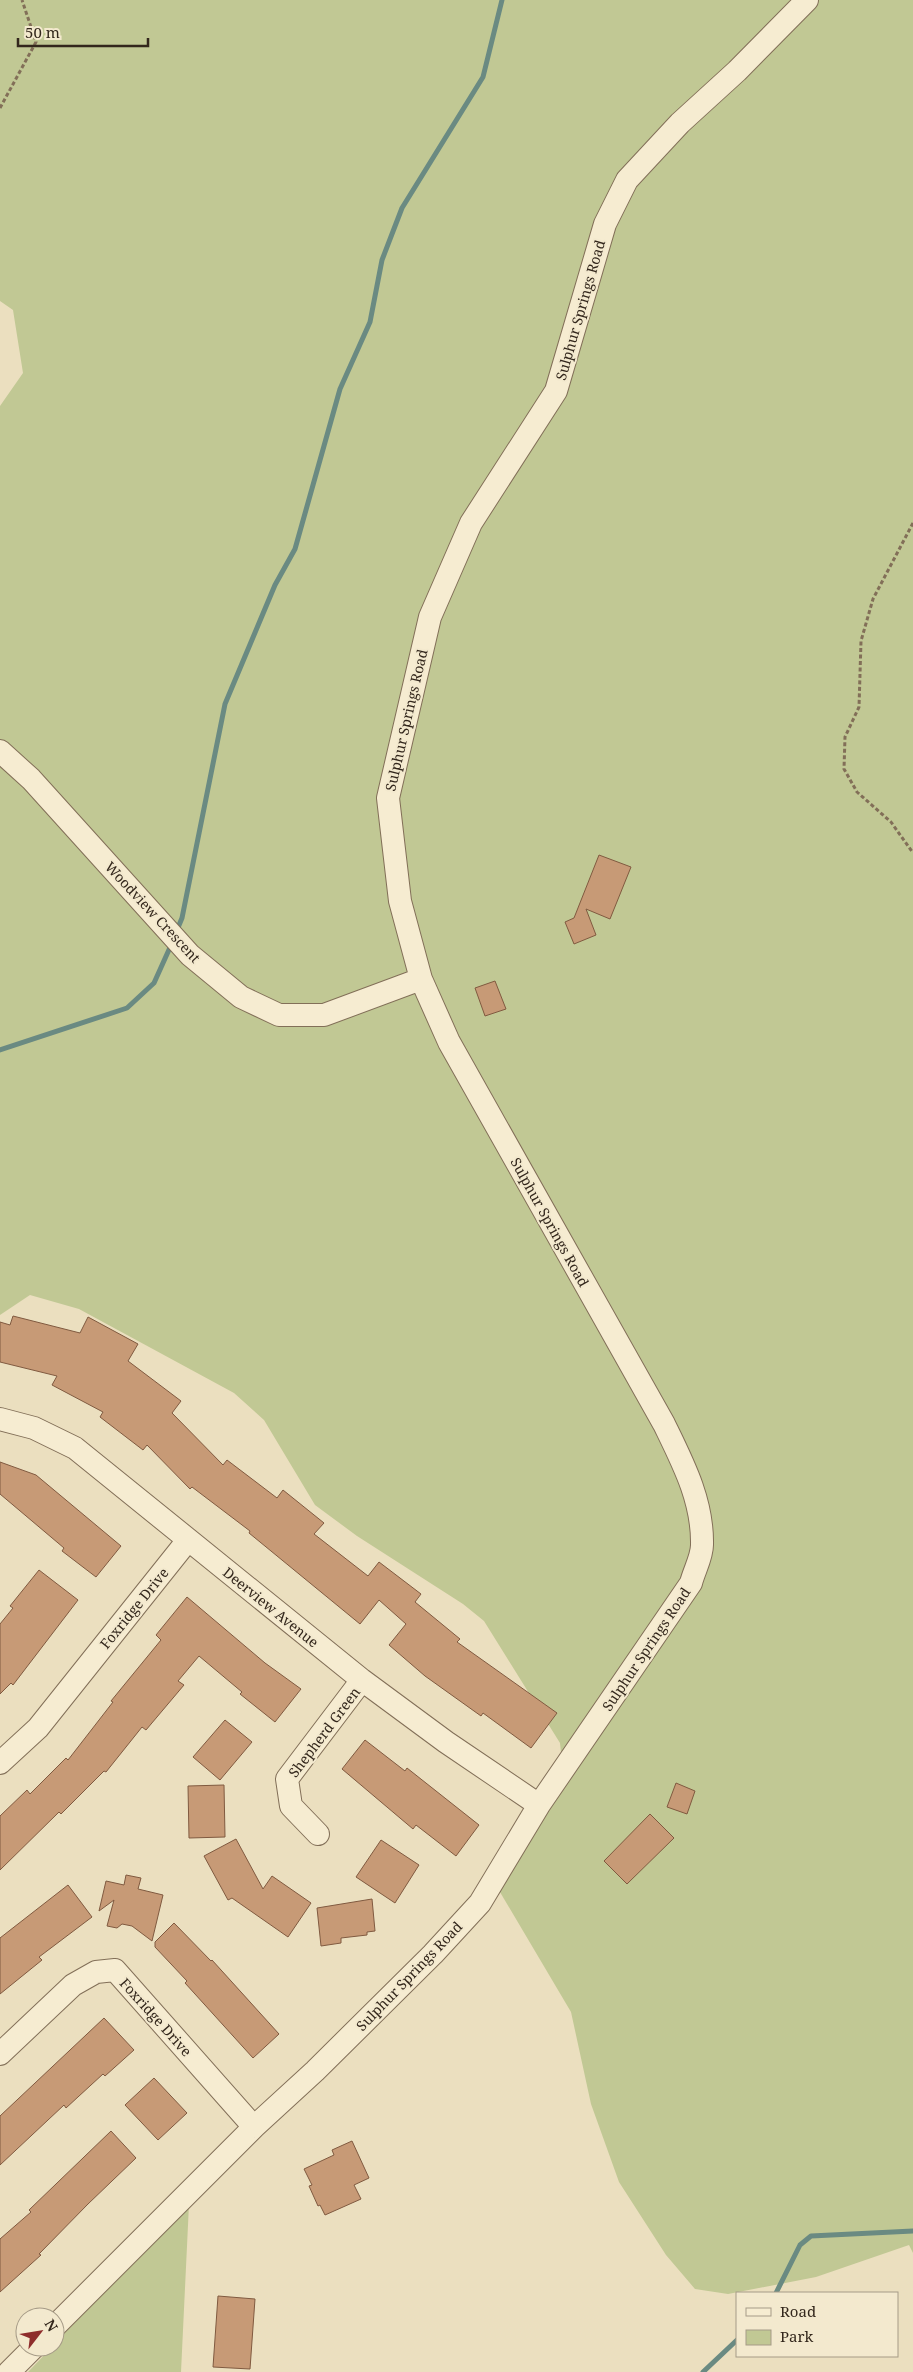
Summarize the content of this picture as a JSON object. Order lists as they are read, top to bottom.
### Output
{
  "streets": {
    "street": [
      "Sulphur Springs Road",
      "Woodview Crescent",
      "Deerview Avenue",
      "Foxridge Drive",
      "Shepherd Green"
    ]
  },
  "crossings": [
    ["Sulphur Springs Road", "Woodview Crescent"],
    ["Sulphur Springs Road", "Deerview Avenue"],
    ["Sulphur Springs Road", "Foxridge Drive"],
    ["Deerview Avenue", "Foxridge Drive"],
    ["Deerview Avenue", "Shepherd Green"]
  ],
  "legend": ["Road", "Park"],
  "scale_bar": "50 m",
  "north": "top right"
}
